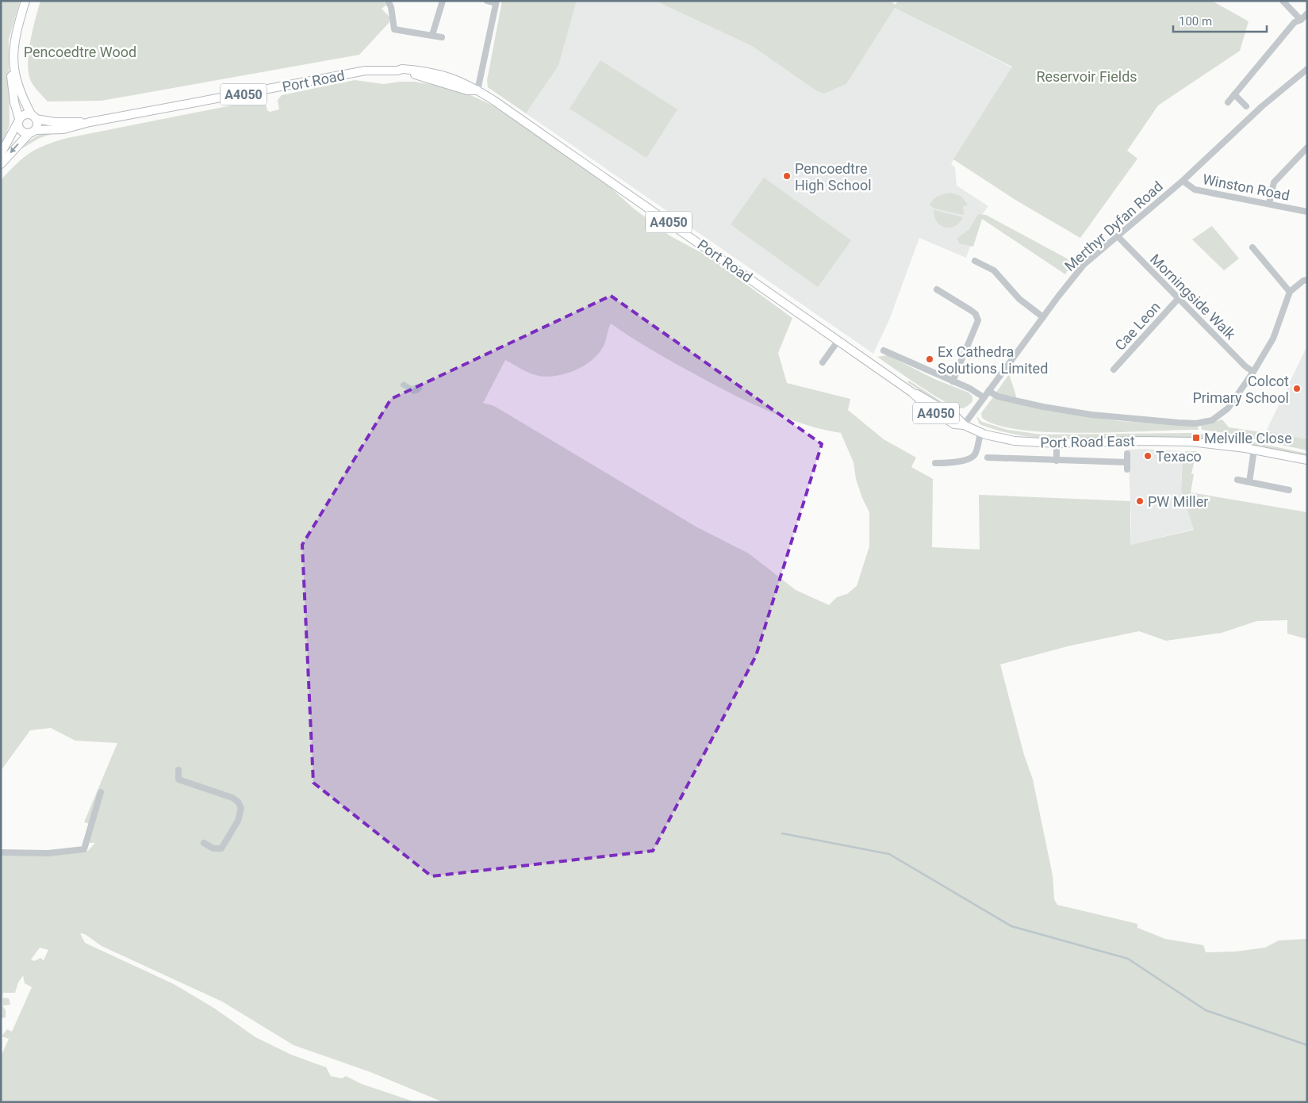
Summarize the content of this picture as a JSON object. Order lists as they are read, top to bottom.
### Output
{
  "streets": {
    "main road": ["Port Road", "A4050", "Port Road East"],
    "street": [
      "Winston Road",
      "Merthyr Dyfan Road",
      "Morningside Walk",
      "Cae Leon"
    ]
  },
  "crossings": [
    ["Port Road", "A4050"],
    ["Port Road", "Merthyr Dyfan Road"],
    ["Port Road", "Port Road East"],
    ["Winston Road", "Merthyr Dyfan Road"],
    ["Merthyr Dyfan Road", "Morningside Walk"],
    ["Merthyr Dyfan Road", "Port Road East"],
    ["Morningside Walk", "Cae Leon"],
    ["Morningside Walk", "Port Road East"]
  ],
  "parks": ["Pencoedtre Wood", "Reservoir Fields"],
  "places": {
    "other": [
      "Pencoedtre High School",
      "Ex Cathedra Solutions Limited",
      "Colcot Primary School",
      "Texaco",
      "PW Miller"
    ],
    "transit": ["Melville Close"]
  },
  "scale_bar": "100 m"
}
